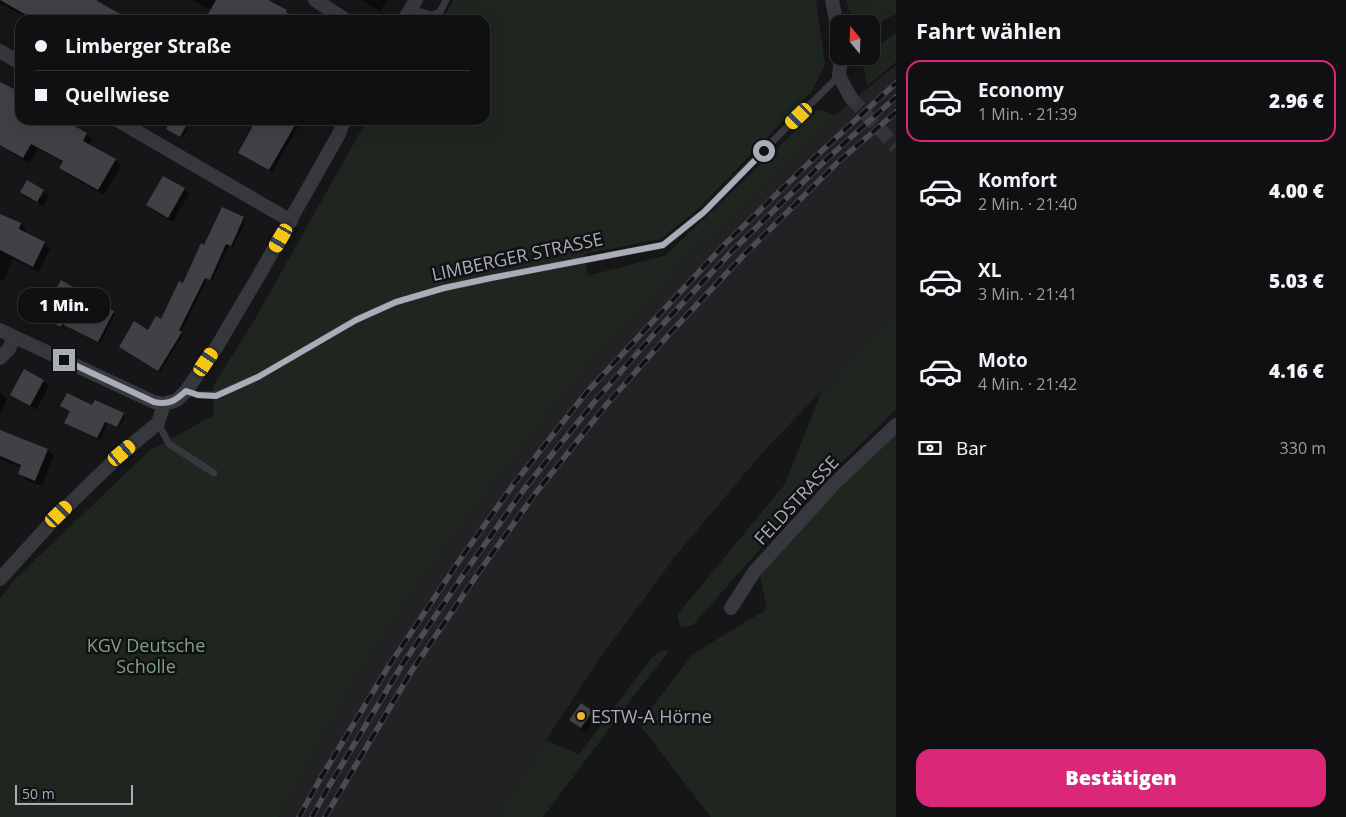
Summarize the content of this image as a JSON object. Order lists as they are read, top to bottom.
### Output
{
  "streets": {
    "street": ["FELDSTRASSE"],
    "lane": ["LIMBERGER STRASSE"]
  },
  "parks": ["KGV Deutsche Scholle"],
  "places": ["ESTW-A Hörne"],
  "scale_bar": "50 m",
  "north": "top",
  "page": {
    "heading": "Fahrt wählen",
    "banner": ["Limberger Straße", "Quellwiese"],
    "list": [
      {
        "name": "Economy",
        "note": "1 Min. · 21:39",
        "value": "2.96 €"
      },
      {
        "name": "Komfort",
        "note": "2 Min. · 21:40",
        "value": "4.00 €"
      },
      {
        "name": "XL",
        "note": "3 Min. · 21:41",
        "value": "5.03 €"
      },
      {
        "name": "Moto",
        "note": "4 Min. · 21:42",
        "value": "4.16 €"
      }
    ],
    "bubble": "1 Min.",
    "pay": ["Bar", "330 m"],
    "buttons": "Bestätigen",
    "scale": "50 m"
  }
}
